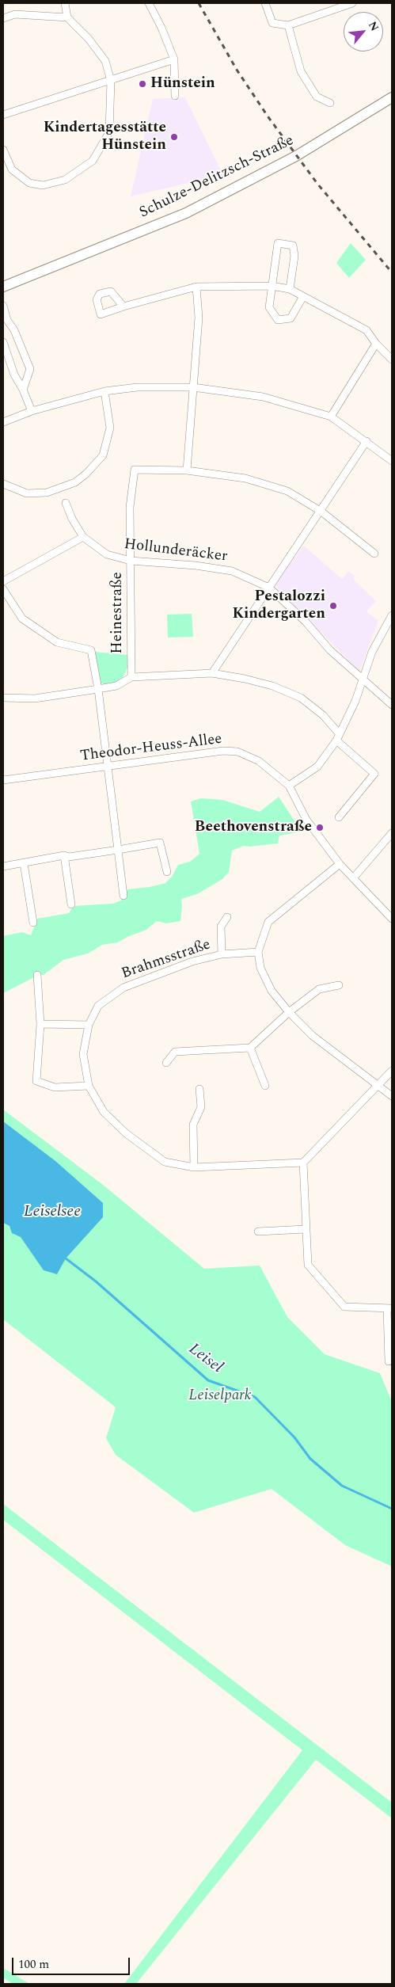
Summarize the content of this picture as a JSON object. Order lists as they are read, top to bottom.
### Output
{
  "streets": {
    "main road": ["Schulze-Delitzsch-Straße"],
    "street": [
      "Hollunderäcker",
      "Heinestraße",
      "Theodor-Heuss-Allee",
      "Brahmsstraße"
    ]
  },
  "crossings": [
    ["Hollunderäcker", "Heinestraße"]
  ],
  "water": ["Leiselsee", "Leisel"],
  "parks": ["Leiselpark"],
  "places": [
    "Hünstein",
    "Kindertagesstätte Hünstein",
    "Pestalozzi Kindergarten",
    "Beethovenstraße"
  ],
  "scale_bar": "100 m",
  "north": "top right"
}
